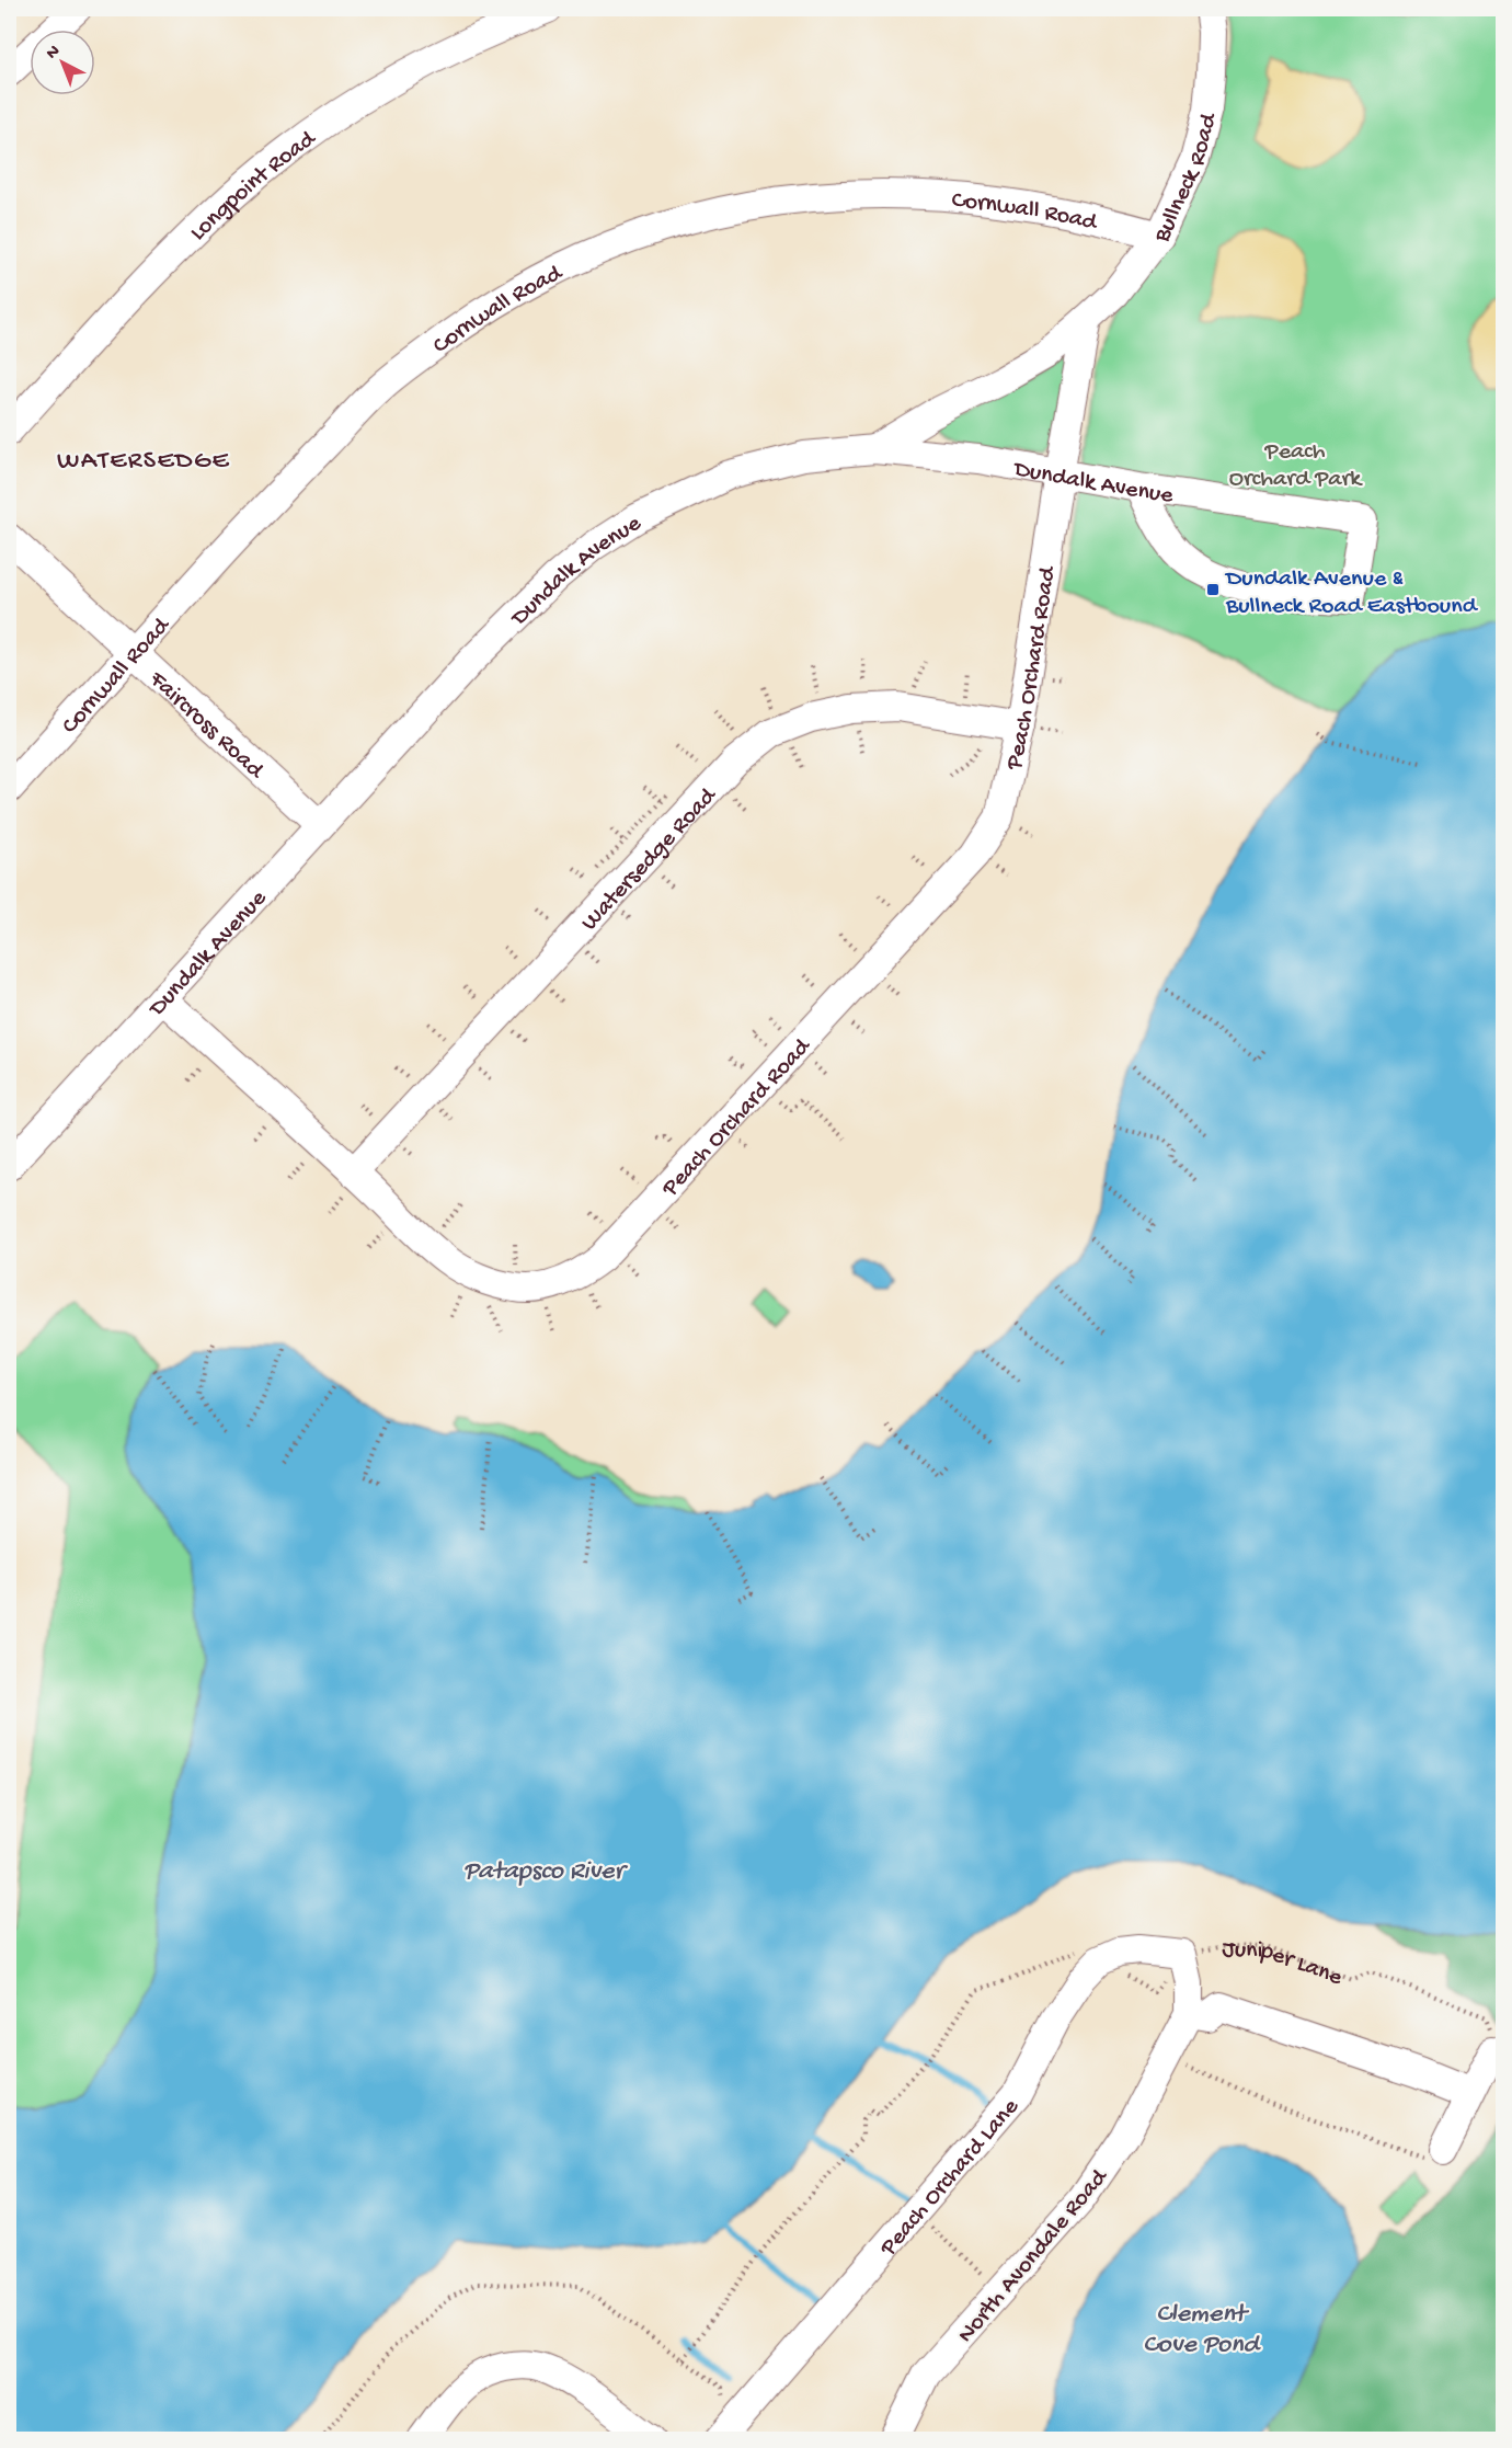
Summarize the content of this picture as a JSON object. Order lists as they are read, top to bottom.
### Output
{
  "streets": {
    "street": [
      "Bullneck Road",
      "Longpoint Road",
      "Cornwall Road",
      "Dundalk Avenue",
      "Peach Orchard Road",
      "Faircross Road",
      "Watersedge Road",
      "Peach Orchard Lane",
      "North Avondale Road"
    ],
    "path": ["Juniper Lane"]
  },
  "crossings": [
    ["Bullneck Road", "Cornwall Road"],
    ["Bullneck Road", "Dundalk Avenue"],
    ["Cornwall Road", "Faircross Road"],
    ["Dundalk Avenue", "Peach Orchard Road"],
    ["Dundalk Avenue", "Faircross Road"],
    ["Peach Orchard Road", "Watersedge Road"],
    ["Juniper Lane", "Peach Orchard Lane"],
    ["Juniper Lane", "North Avondale Road"],
    ["Peach Orchard Lane", "North Avondale Road"]
  ],
  "districts": ["WATERSEDGE"],
  "water": ["Patapsco River", "Clement Cove Pond"],
  "parks": ["Peach Orchard Park"],
  "places": {
    "transit": ["Dundalk Avenue & Bullneck Road Eastbound"]
  },
  "north": "top left"
}
